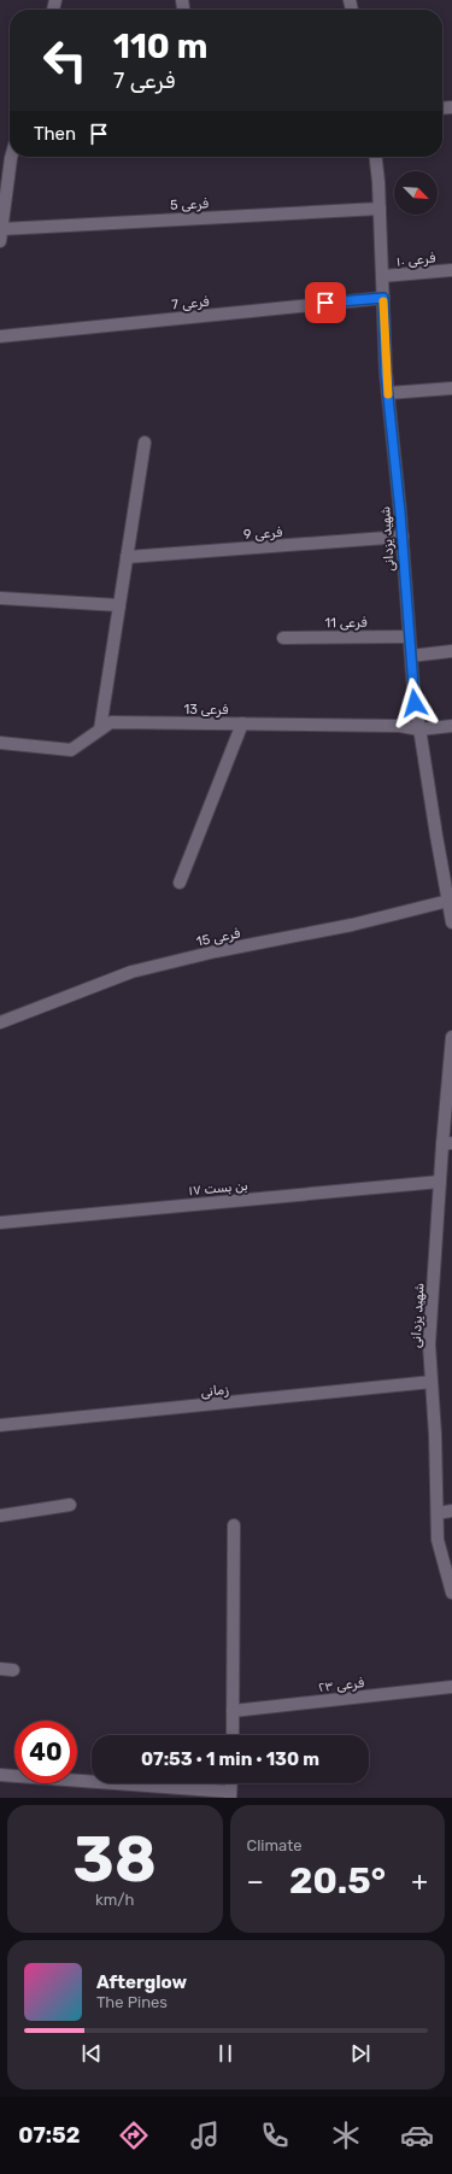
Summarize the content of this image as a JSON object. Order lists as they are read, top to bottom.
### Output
{
  "streets": {
    "street": [
      "فرعی 5",
      "فرعی ۱۰",
      "فرعی 7",
      "فرعی 9",
      "شهید یزدانی",
      "فرعی 11",
      "فرعی 13",
      "فرعی 15",
      "بن بست ۱۷",
      "زمانی",
      "فرعی ۲۳"
    ]
  },
  "crossings": [
    ["فرعی 5", "شهید یزدانی"],
    ["فرعی ۱۰", "شهید یزدانی"],
    ["فرعی 7", "شهید یزدانی"],
    ["فرعی 9", "شهید یزدانی"],
    ["شهید یزدانی", "فرعی 11"],
    ["شهید یزدانی", "فرعی 13"],
    ["شهید یزدانی", "فرعی 15"],
    ["شهید یزدانی", "بن بست ۱۷"],
    ["شهید یزدانی", "زمانی"]
  ],
  "north": "bottom right",
  "page": {
    "turn": ["110 m", "فرعی 7"],
    "then": "Then",
    "limit": "40",
    "trip": "07:53 · 1 min · 130 m",
    "tile": [
      ["38", "km/h"],
      "Climate"
    ],
    "heat": ["−", "20.5°", "+"],
    "song": ["Afterglow", "The Pines"],
    "tabs": "07:52"
  }
}
